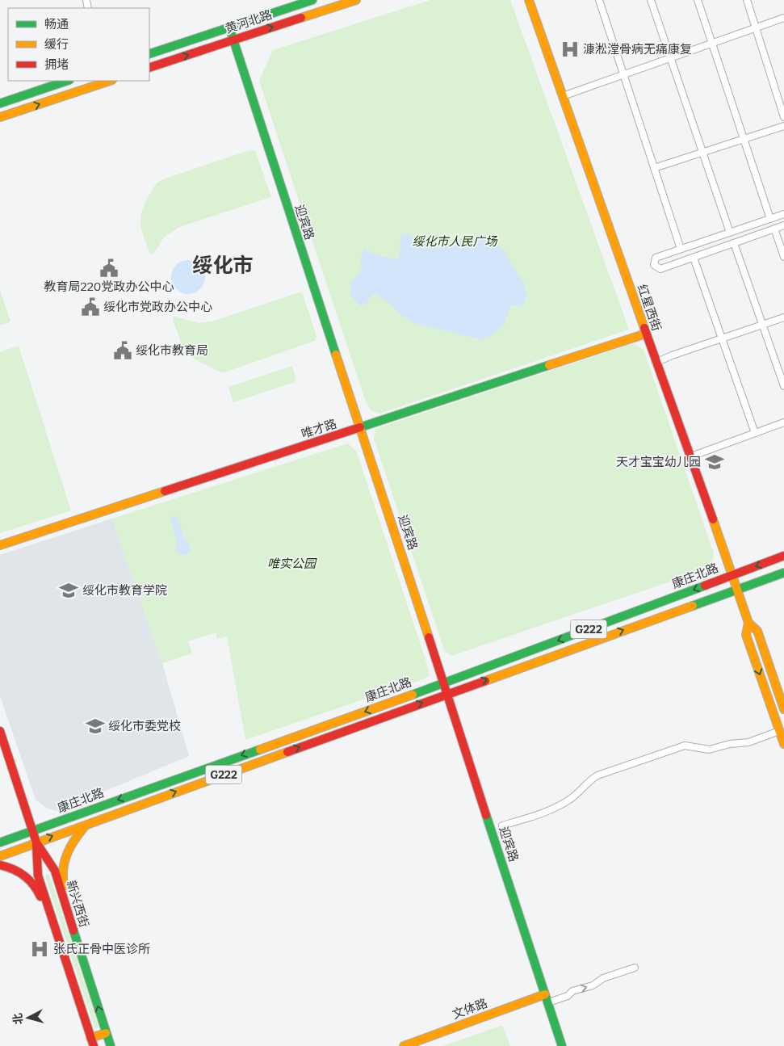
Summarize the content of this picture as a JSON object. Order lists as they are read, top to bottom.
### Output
{
  "streets": {
    "main road": [
      "黄河北路",
      "迎宾路",
      "红星西街",
      "唯才路",
      "康庄北路",
      "G222",
      "新兴西街",
      "文体路"
    ]
  },
  "crossings": [
    ["黄河北路", "迎宾路"],
    ["迎宾路", "唯才路"],
    ["迎宾路", "康庄北路"],
    ["迎宾路", "文体路"],
    ["红星西街", "唯才路"],
    ["红星西街", "康庄北路"],
    ["康庄北路", "新兴西街"]
  ],
  "districts": ["绥化市"],
  "parks": ["绥化市人民广场", "唯实公园"],
  "places": {
    "hospital": ["漮淞漟骨病无痛康复", "张氏正骨中医诊所"],
    "public building": ["教育局220党政办公中心", "绥化市党政办公中心", "绥化市教育局"],
    "school or university": ["天才宝宝幼儿园", "绥化市教育学院", "绥化市委党校"]
  },
  "legend": ["畅通", "缓行", "拥堵"],
  "north": "left"
}
